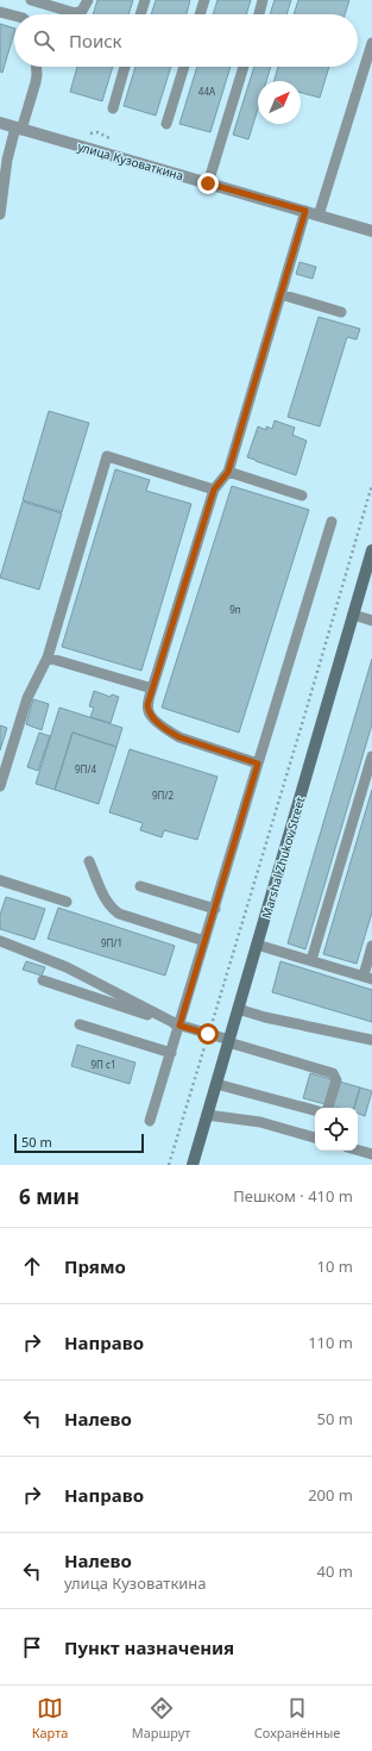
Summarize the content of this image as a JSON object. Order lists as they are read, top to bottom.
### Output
{
  "streets": {
    "main road": ["Marshal Zhukov Street"],
    "street": ["улица Кузоваткина"]
  },
  "house_numbers": [
    "44А",
    "9п",
    "9П/4",
    "9П/2",
    "9П/1",
    "9П с1"
  ],
  "scale_bar": "50 m",
  "north": "top right",
  "page": {
    "search": "Поиск",
    "scale": "50 m",
    "heading": ["6 мин", "Пешком · 410 m"],
    "list": [
      ["Прямо", "10 m"],
      ["Направо", "110 m"],
      ["Налево", "50 m"],
      ["Направо", "200 m"],
      ["Налево", "улица Кузоваткина", "40 m"],
      "Пункт назначения"
    ],
    "nav": ["Карта", "Маршрут", "Сохранённые"]
  }
}
